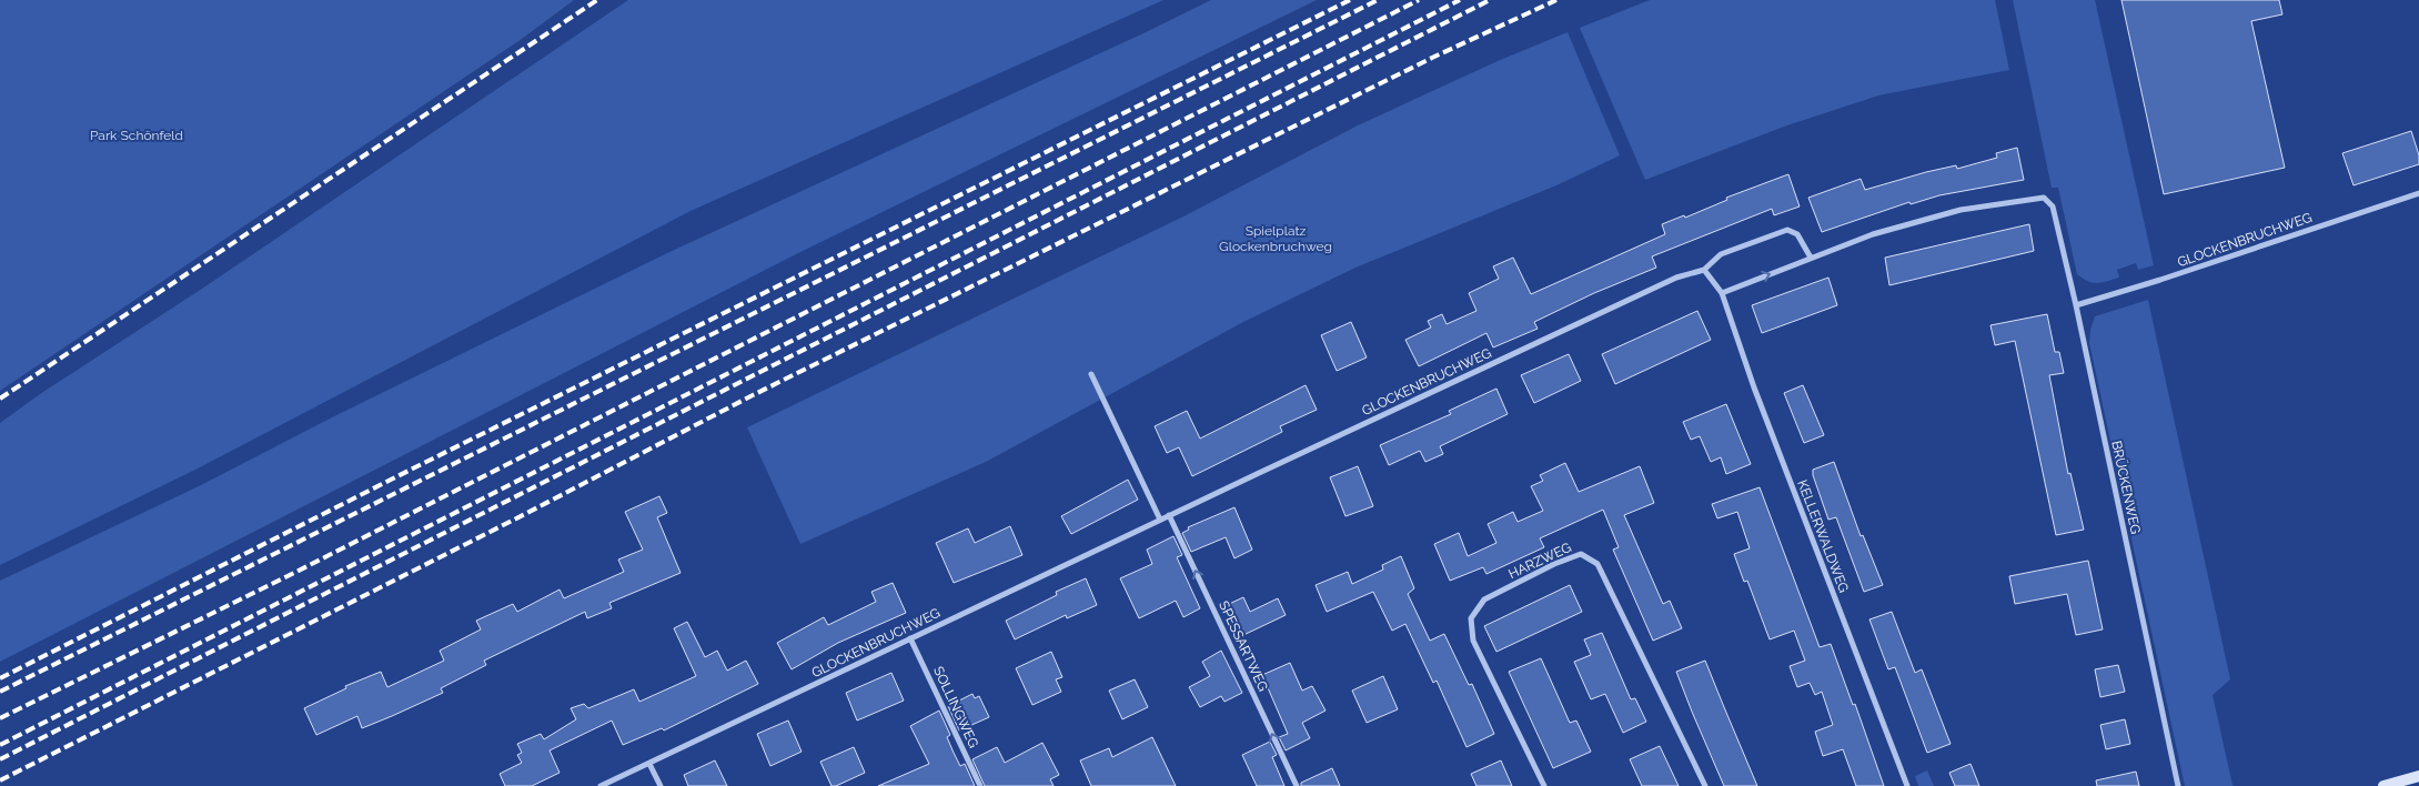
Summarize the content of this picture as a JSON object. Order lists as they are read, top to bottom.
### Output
{
  "streets": {
    "street": [
      "GLOCKENBRUCHWEG",
      "BRÜCKENWEG",
      "KELLERWALDWEG",
      "HARZWEG",
      "SPESSARTWEG",
      "SOLLINGWEG"
    ]
  },
  "crossings": [
    ["GLOCKENBRUCHWEG", "BRÜCKENWEG"],
    ["GLOCKENBRUCHWEG", "SPESSARTWEG"],
    ["GLOCKENBRUCHWEG", "SOLLINGWEG"]
  ],
  "one_way": ["SPESSARTWEG"],
  "parks": ["Park Schönfeld", "Spielplatz Glockenbruchweg"]
}
